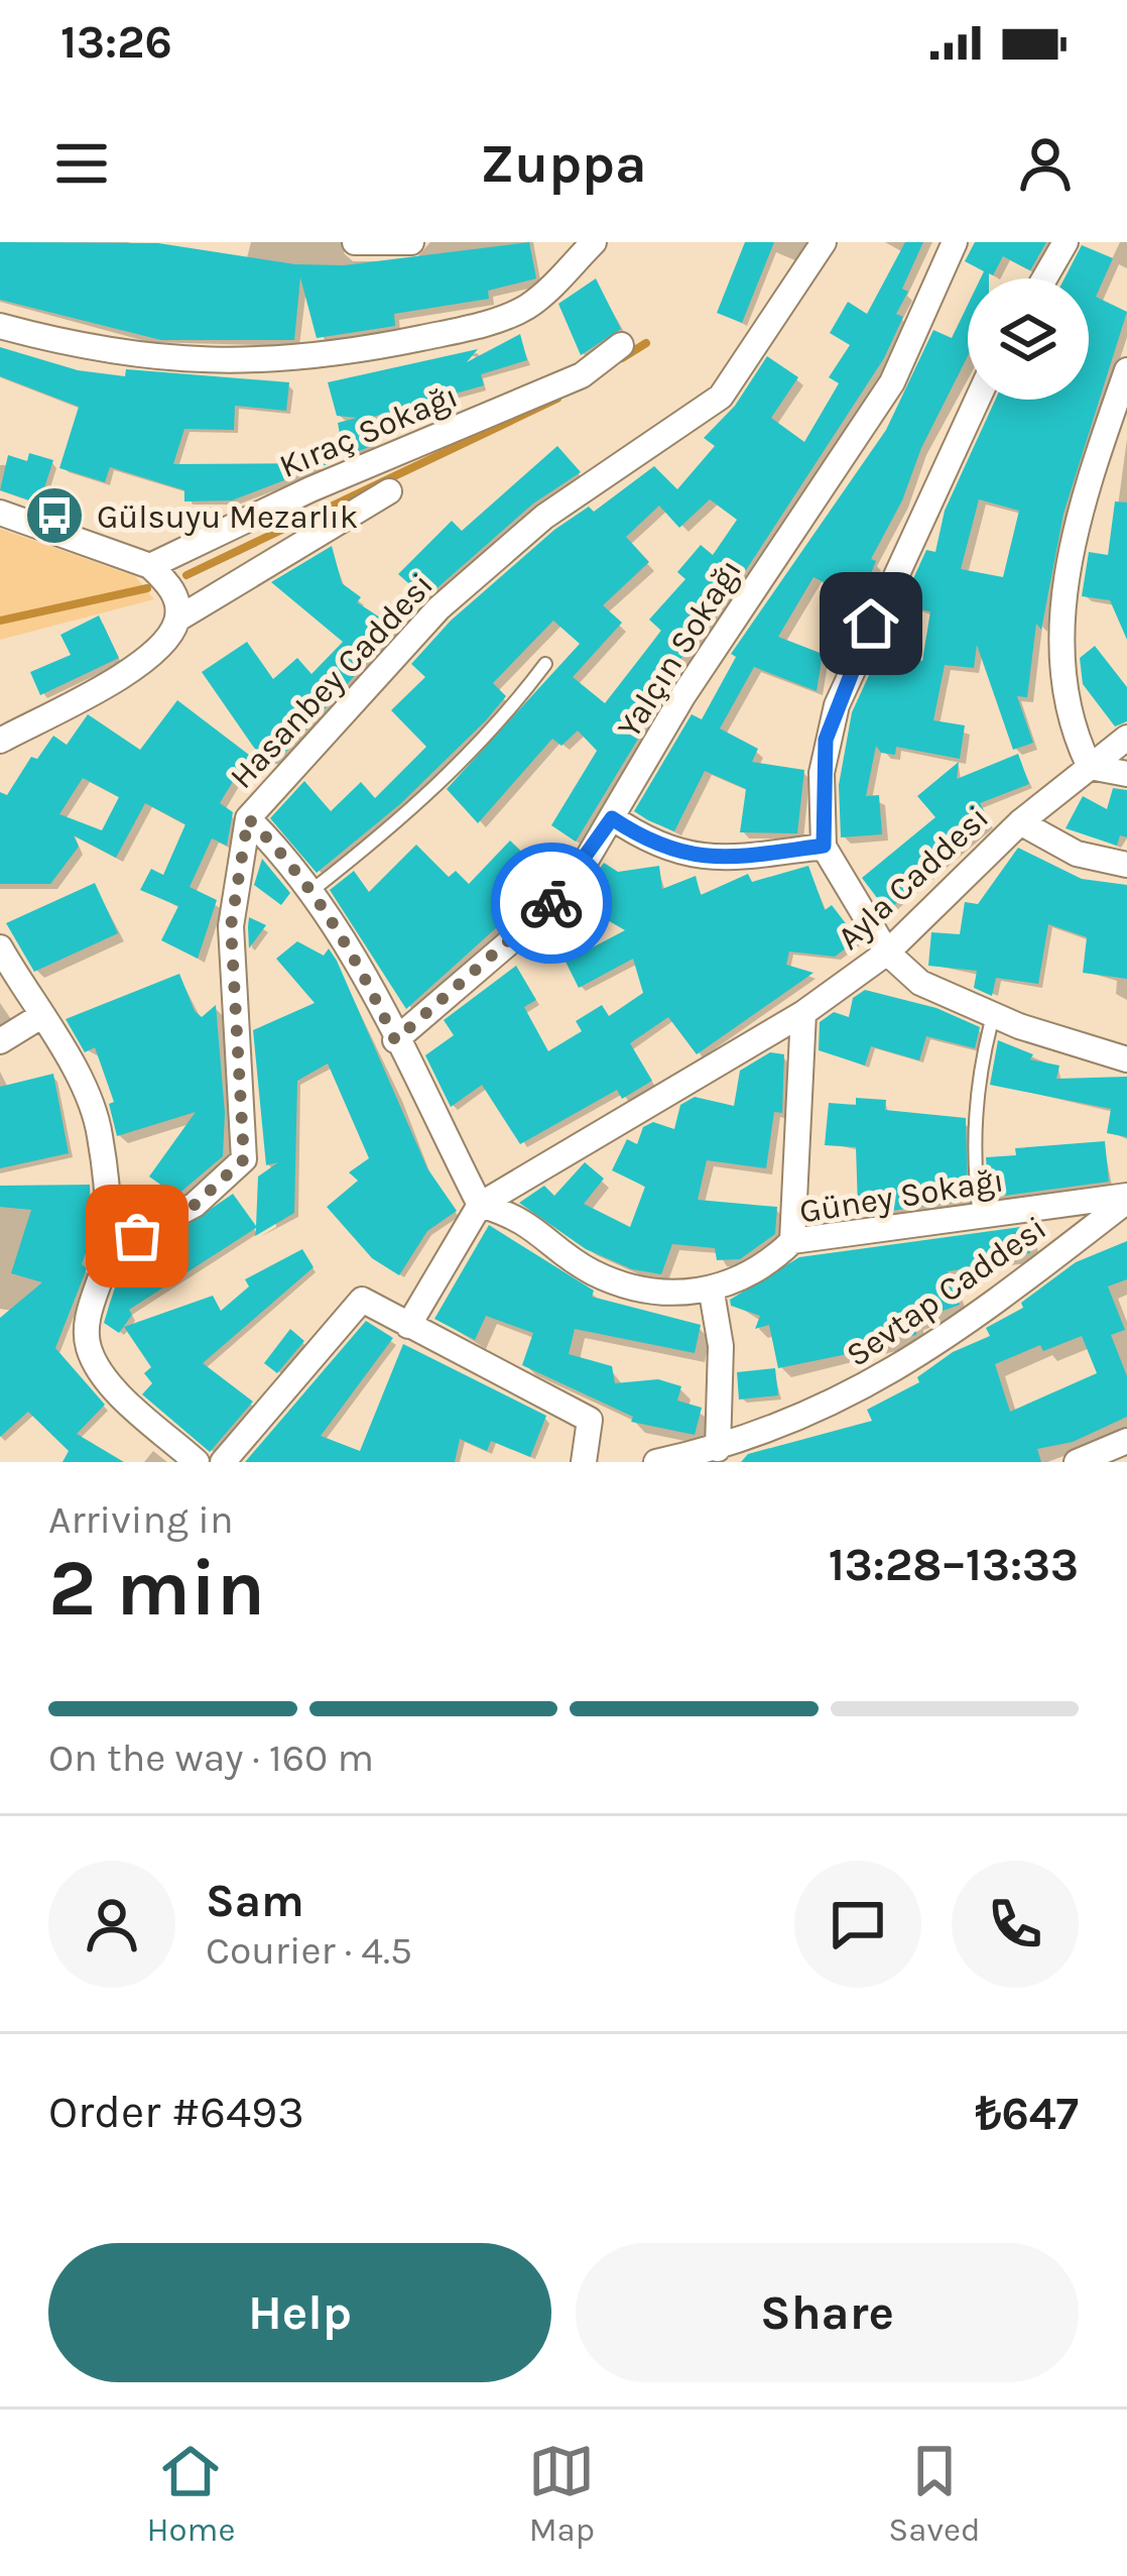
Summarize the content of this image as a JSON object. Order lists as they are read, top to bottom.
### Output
{
  "streets": {
    "street": [
      "Kıraç Sokağı",
      "Yalçın Sokağı",
      "Hasanbey Caddesi",
      "Ayla Caddesi",
      "Güney Sokağı",
      "Sevtap Caddesi"
    ]
  },
  "crossings": [
    ["Güney Sokağı", "Sevtap Caddesi"]
  ],
  "places": {
    "bus stop": ["Gülsuyu Mezarlık"]
  },
  "page": {
    "status": "13:26",
    "header": "Zuppa",
    "heading": ["2 min", "Arriving in", "13:28–13:33"],
    "panel": [
      "Sam",
      "Courier · 4.5",
      "Order #6493",
      "₺647"
    ],
    "bar": "On the way · 160 m",
    "buttons": ["Help", "Share"],
    "tabs": ["Home", "Map", "Saved"]
  }
}
